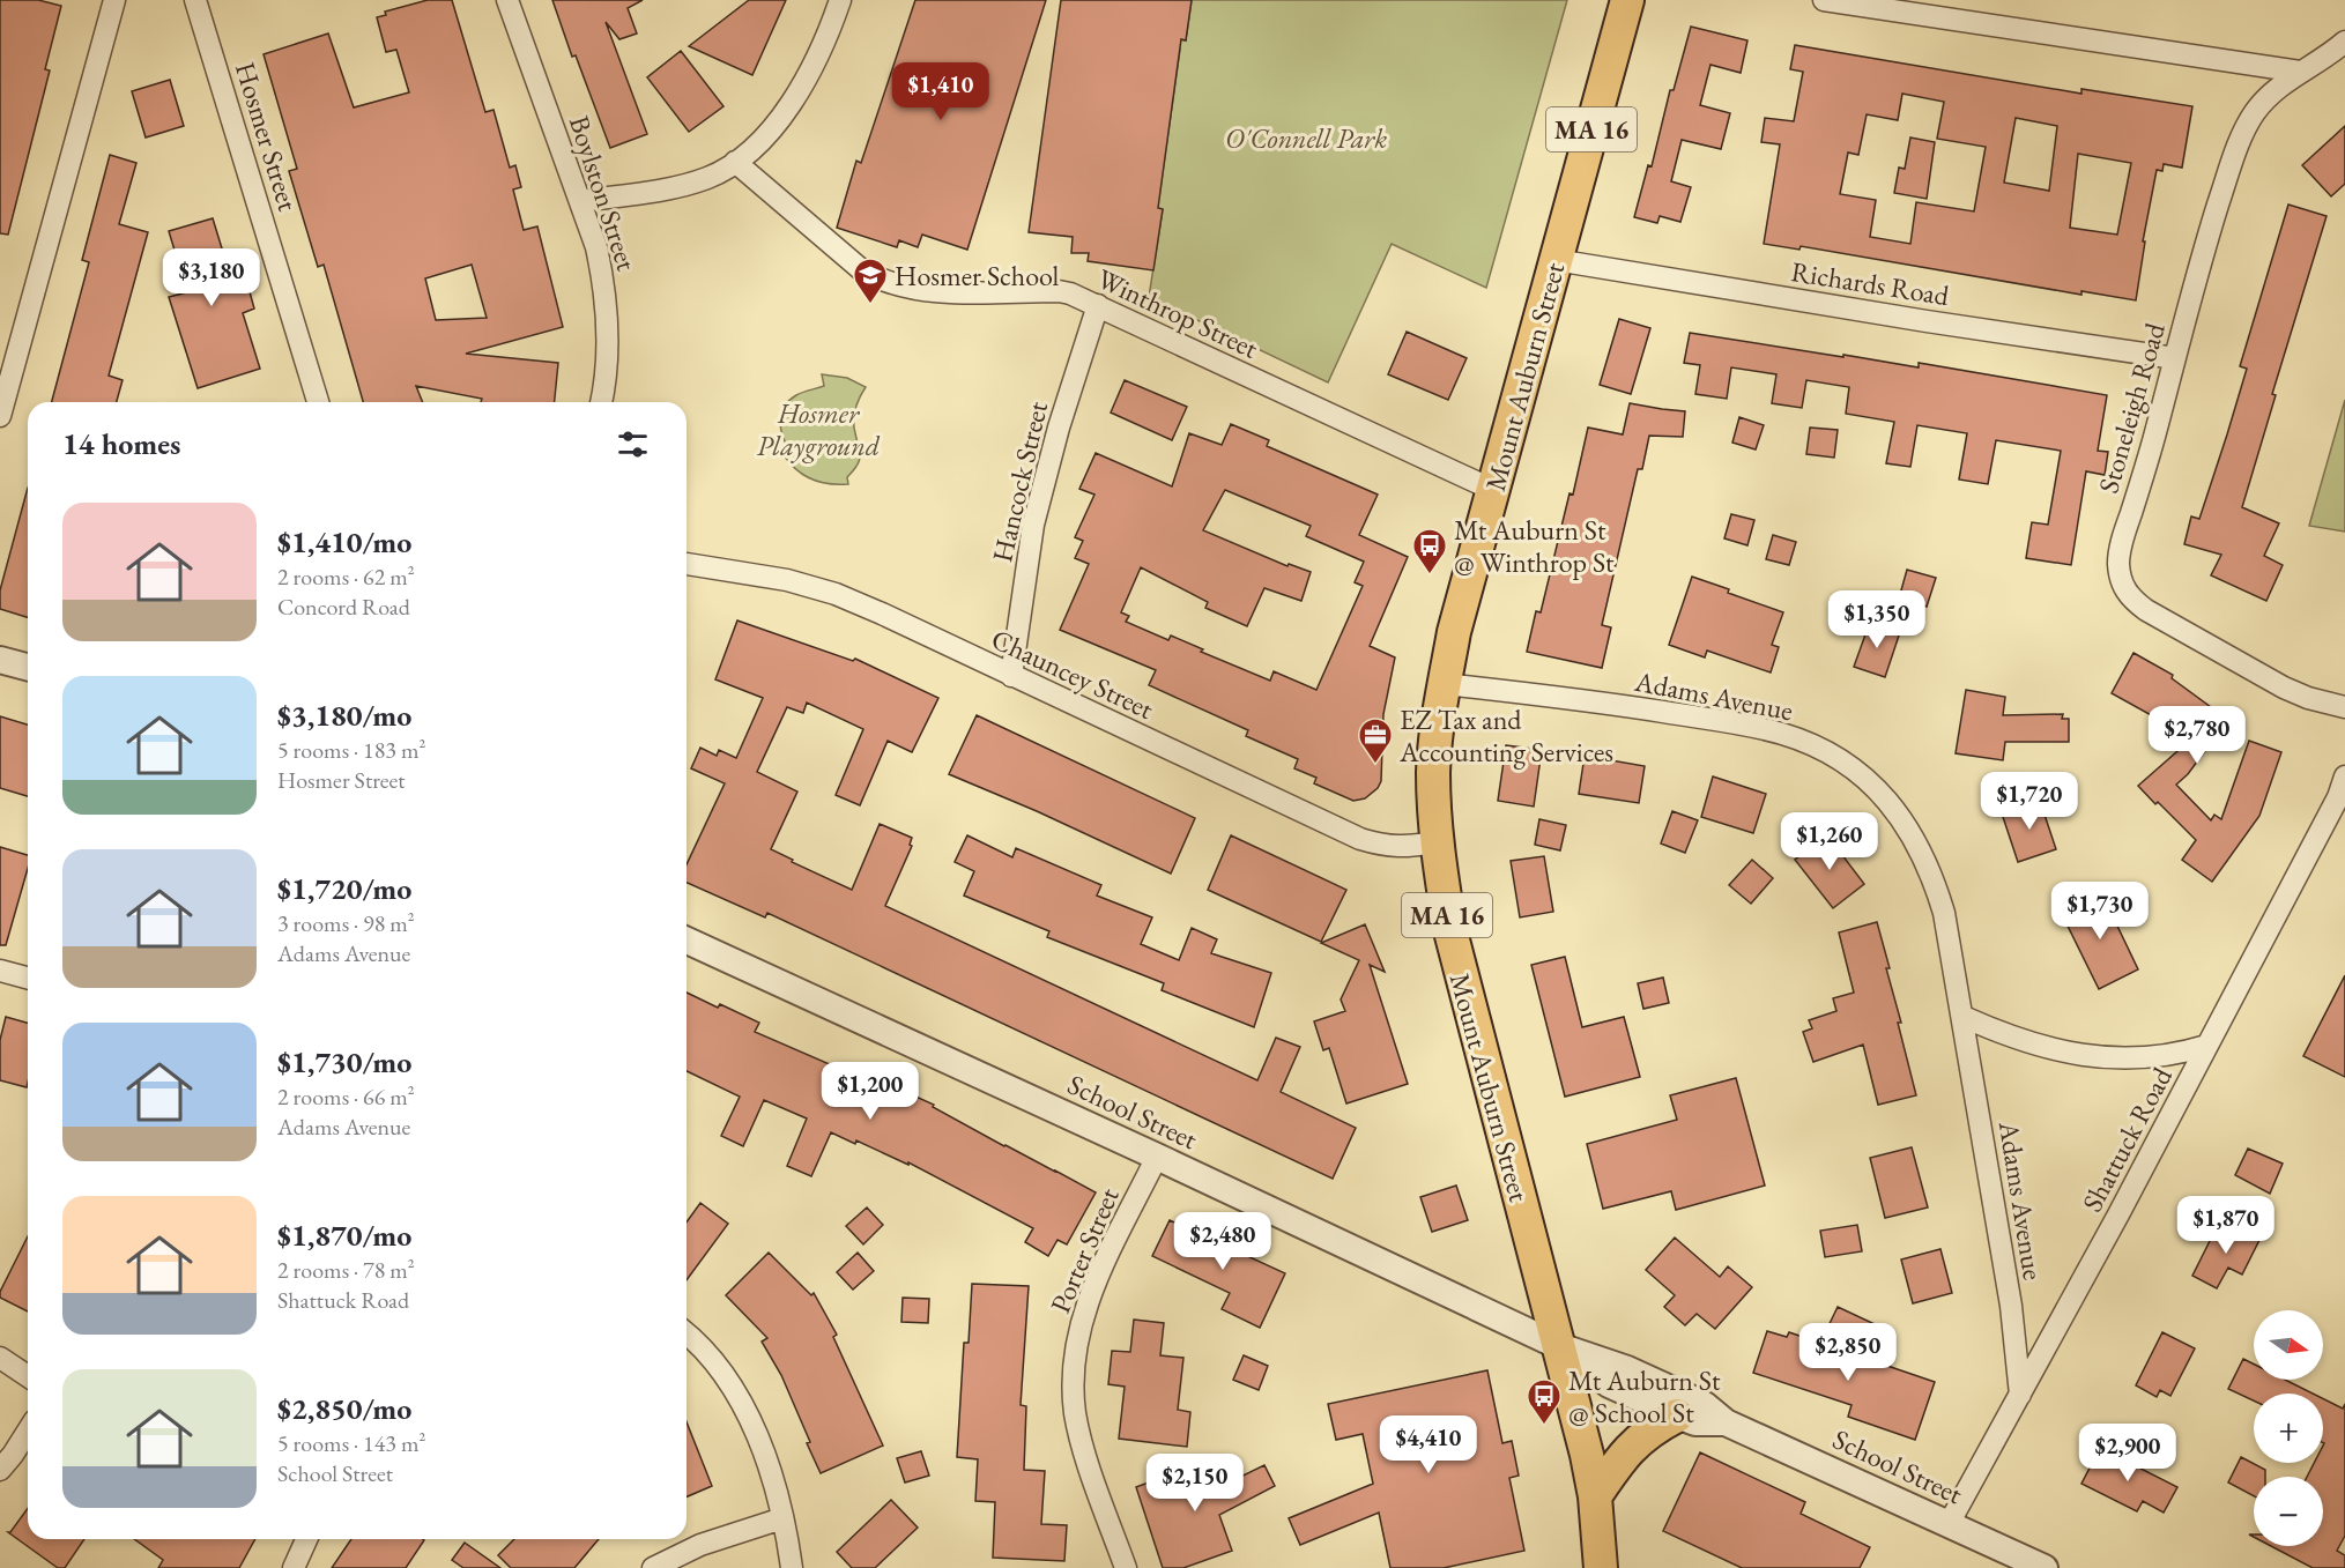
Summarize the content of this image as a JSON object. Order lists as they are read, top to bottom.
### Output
{
  "streets": {
    "main road": ["MA 16", "Mount Auburn Street"],
    "street": [
      "Hosmer Street",
      "Boylston Street",
      "Richards Road",
      "Winthrop Street",
      "Stoneleigh Road",
      "Hancock Street",
      "Chauncey Street",
      "Adams Avenue",
      "School Street",
      "Shattuck Road",
      "Porter Street"
    ]
  },
  "crossings": [
    ["Richards Road", "Mount Auburn Street"],
    ["Richards Road", "Stoneleigh Road"],
    ["Winthrop Street", "Mount Auburn Street"],
    ["Winthrop Street", "Hancock Street"],
    ["Mount Auburn Street", "Chauncey Street"],
    ["Mount Auburn Street", "Adams Avenue"],
    ["Mount Auburn Street", "School Street"],
    ["Hancock Street", "Chauncey Street"],
    ["Adams Avenue", "Shattuck Road"],
    ["School Street", "Shattuck Road"],
    ["School Street", "Porter Street"]
  ],
  "parks": ["O'Connell Park", "Hosmer Playground"],
  "places": {
    "school or university": ["Hosmer School"],
    "bus stop": ["Mt Auburn St @ Winthrop St", "Mt Auburn St @ School St"],
    "office": ["EZ Tax and Accounting Services"]
  },
  "north": "right",
  "page": {
    "price": [
      "$1,410",
      "$3,180",
      "$1,350",
      "$2,780",
      "$1,720",
      "$1,260",
      "$1,730",
      "$1,200",
      "$1,870",
      "$2,480",
      "$2,850",
      "$4,410",
      "$2,900",
      "$2,150"
    ],
    "heading": "14 homes",
    "list": [
      {
        "name": "$1,410/mo",
        "note": "2 rooms · 62 m² · Concord Road"
      },
      {
        "name": "$3,180/mo",
        "note": "5 rooms · 183 m² · Hosmer Street"
      },
      {
        "name": "$1,720/mo",
        "note": "3 rooms · 98 m² · Adams Avenue"
      },
      {
        "name": "$1,730/mo",
        "note": "2 rooms · 66 m² · Adams Avenue"
      },
      {
        "name": "$1,870/mo",
        "note": "2 rooms · 78 m² · Shattuck Road"
      },
      {
        "name": "$2,850/mo",
        "note": "5 rooms · 143 m² · School Street"
      }
    ],
    "map_buttons": ["+", "−"]
  }
}
